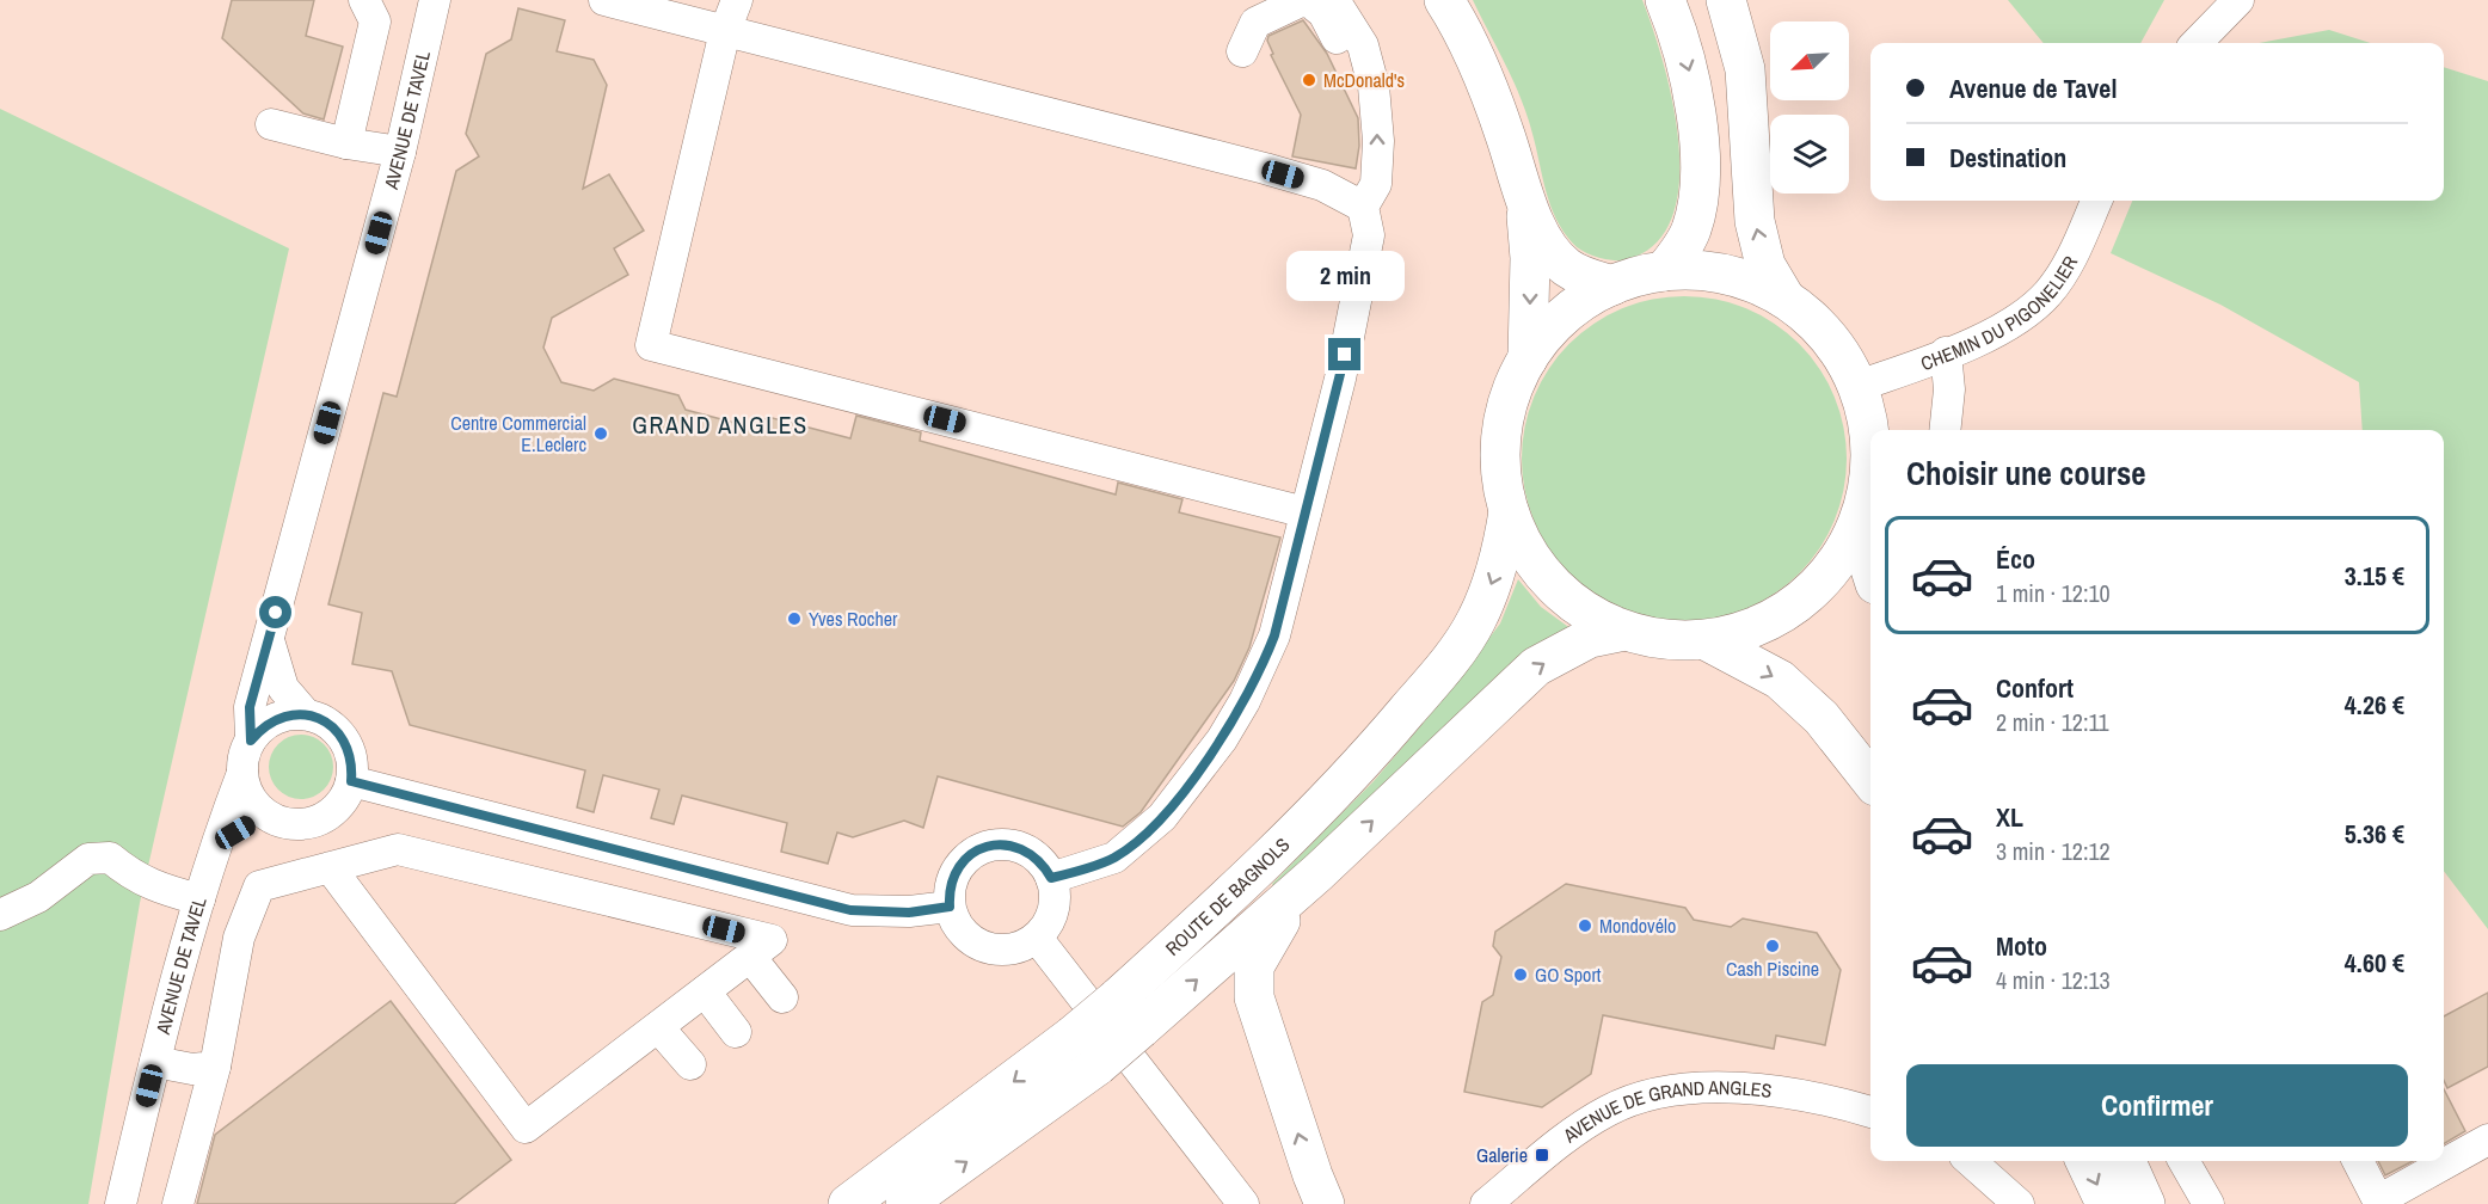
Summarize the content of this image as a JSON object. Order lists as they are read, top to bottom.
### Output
{
  "streets": {
    "main road": ["ROUTE DE BAGNOLS"],
    "street": ["AVENUE DE TAVEL", "CHEMIN DU PIGONELIER", "AVENUE DE GRAND ANGLES"]
  },
  "districts": ["GRAND ANGLES"],
  "places": {
    "other": [
      "McDonald's",
      "Centre Commercial E.Leclerc",
      "Yves Rocher",
      "Mondovélo",
      "Cash Piscine",
      "GO Sport"
    ],
    "transit": ["Galerie"]
  },
  "north": "bottom left",
  "page": {
    "banner": ["Avenue de Tavel", "Destination"],
    "bubble": "2 min",
    "heading": "Choisir une course",
    "list": [
      {
        "name": "Éco",
        "note": "1 min · 12:10",
        "value": "3.15 €"
      },
      {
        "name": "Confort",
        "note": "2 min · 12:11",
        "value": "4.26 €"
      },
      {
        "name": "XL",
        "note": "3 min · 12:12",
        "value": "5.36 €"
      },
      {
        "name": "Moto",
        "note": "4 min · 12:13",
        "value": "4.60 €"
      }
    ],
    "buttons": "Confirmer"
  }
}
